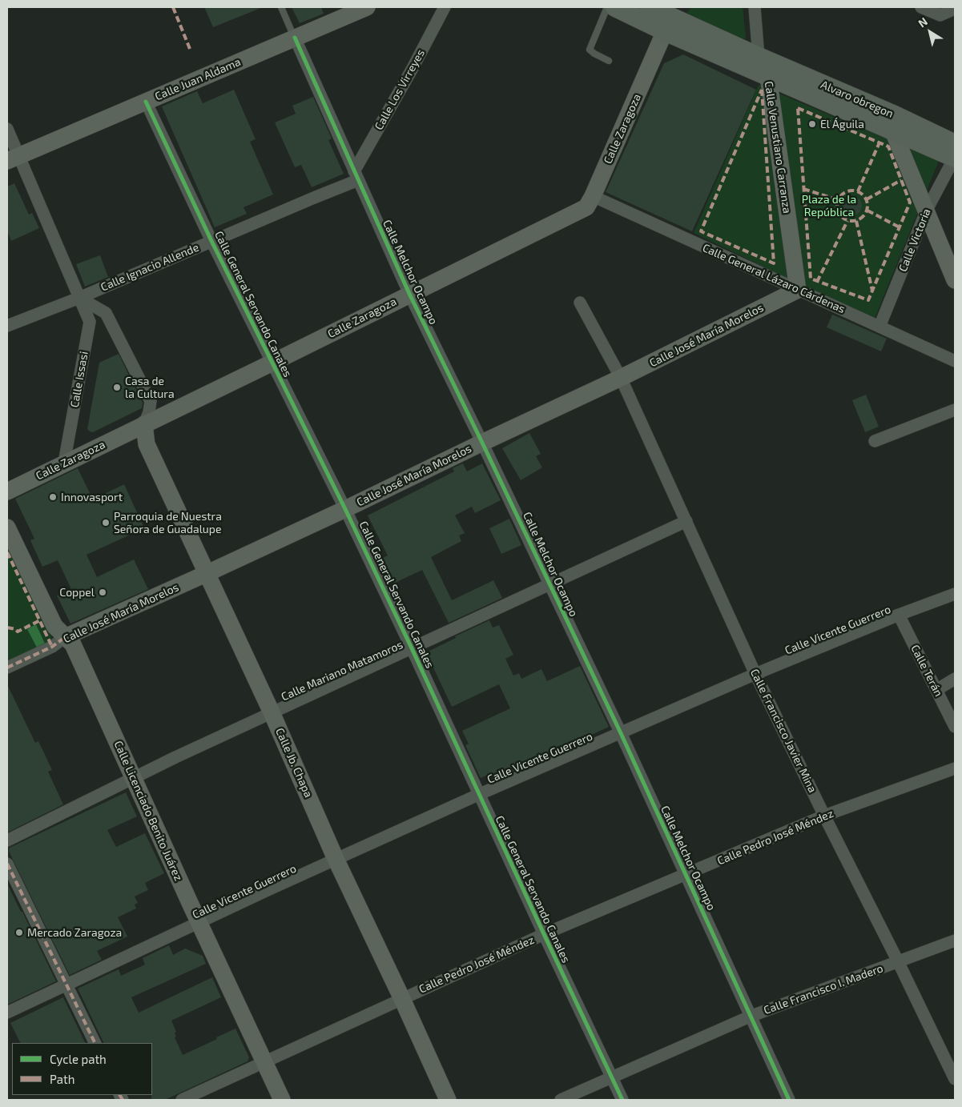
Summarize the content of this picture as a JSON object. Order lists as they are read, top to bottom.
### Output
{
  "streets": {
    "main road": [
      "Calle Juan Aldama",
      "Alvaro obregon",
      "Calle Zaragoza",
      "Calle Venustiano Carranza",
      "Calle José María Morelos",
      "Calle Jb. Chapa",
      "Calle Licenciado Benito Juárez"
    ],
    "street": [
      "Calle Los Virreyes",
      "Calle Victoria",
      "Calle Ignacio Allende",
      "Calle Melchor Ocampo",
      "Calle General Lázaro Cárdenas",
      "Calle General Servando Canales",
      "Calle Issasi",
      "Calle Vicente Guerrero",
      "Calle Mariano Matamoros",
      "Calle Terán",
      "Calle Francisco Javier Mina",
      "Calle Pedro José Méndez",
      "Calle Francisco I. Madero"
    ]
  },
  "crossings": [
    ["Calle Juan Aldama", "Calle Melchor Ocampo"],
    ["Calle Juan Aldama", "Calle General Servando Canales"],
    ["Calle Juan Aldama", "Calle Issasi"],
    ["Calle Los Virreyes", "Calle Ignacio Allende"],
    ["Calle Los Virreyes", "Calle Melchor Ocampo"],
    ["Alvaro obregon", "Calle Zaragoza"],
    ["Alvaro obregon", "Calle Venustiano Carranza"],
    ["Alvaro obregon", "Calle Victoria"],
    ["Calle Zaragoza", "Calle Melchor Ocampo"],
    ["Calle Zaragoza", "Calle General Lázaro Cárdenas"],
    ["Calle Zaragoza", "Calle General Servando Canales"],
    ["Calle Zaragoza", "Calle Issasi"],
    ["Calle Zaragoza", "Calle Jb. Chapa"],
    ["Calle Venustiano Carranza", "Calle General Lázaro Cárdenas"],
    ["Calle Venustiano Carranza", "Calle José María Morelos"],
    ["Calle Victoria", "Calle General Lázaro Cárdenas"],
    ["Calle Ignacio Allende", "Calle Melchor Ocampo"],
    ["Calle Ignacio Allende", "Calle General Servando Canales"],
    ["Calle Ignacio Allende", "Calle Issasi"],
    ["Calle Melchor Ocampo", "Calle José María Morelos"],
    ["Calle Melchor Ocampo", "Calle Vicente Guerrero"],
    ["Calle Melchor Ocampo", "Calle Mariano Matamoros"],
    ["Calle Melchor Ocampo", "Calle Pedro José Méndez"],
    ["Calle Melchor Ocampo", "Calle Francisco I. Madero"],
    ["Calle General Lázaro Cárdenas", "Calle José María Morelos"],
    ["Calle General Servando Canales", "Calle José María Morelos"],
    ["Calle General Servando Canales", "Calle Vicente Guerrero"],
    ["Calle General Servando Canales", "Calle Mariano Matamoros"],
    ["Calle General Servando Canales", "Calle Pedro José Méndez"],
    ["Calle General Servando Canales", "Calle Francisco I. Madero"],
    ["Calle José María Morelos", "Calle Francisco Javier Mina"],
    ["Calle José María Morelos", "Calle Jb. Chapa"],
    ["Calle José María Morelos", "Calle Licenciado Benito Juárez"],
    ["Calle Vicente Guerrero", "Calle Terán"],
    ["Calle Vicente Guerrero", "Calle Francisco Javier Mina"],
    ["Calle Vicente Guerrero", "Calle Jb. Chapa"],
    ["Calle Vicente Guerrero", "Calle Licenciado Benito Juárez"],
    ["Calle Mariano Matamoros", "Calle Francisco Javier Mina"],
    ["Calle Mariano Matamoros", "Calle Jb. Chapa"],
    ["Calle Mariano Matamoros", "Calle Licenciado Benito Juárez"],
    ["Calle Francisco Javier Mina", "Calle Pedro José Méndez"],
    ["Calle Francisco Javier Mina", "Calle Francisco I. Madero"],
    ["Calle Jb. Chapa", "Calle Pedro José Méndez"],
    ["Calle Licenciado Benito Juárez", "Calle Pedro José Méndez"]
  ],
  "parks": ["Plaza de la República"],
  "places": [
    "El Águila",
    "Casa de la Cultura",
    "Innovasport",
    "Parroquia de Nuestra Señora de Guadalupe",
    "Coppel",
    "Mercado Zaragoza"
  ],
  "legend": ["Cycle path", "Path"],
  "north": "top left"
}
